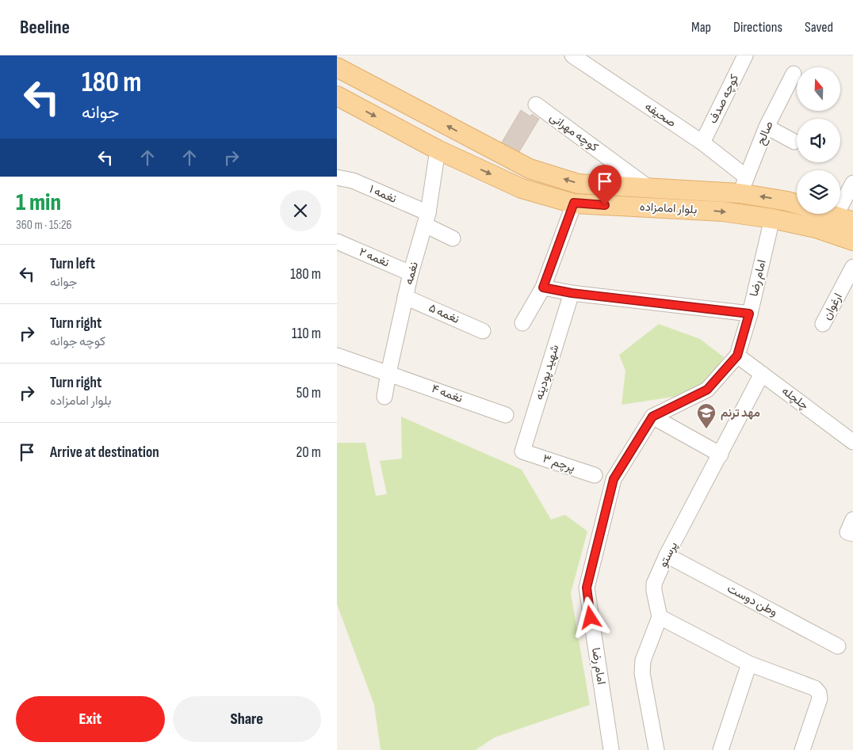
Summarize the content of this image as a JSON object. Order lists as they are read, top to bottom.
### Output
{
  "streets": {
    "main road": ["بلوار امامزاده"],
    "street": [
      "کوچه صدف",
      "صحیفه",
      "کوچه مهرانی",
      "صالح",
      "نغمه ۱",
      "نغمه ۲",
      "نغمه",
      "امام رضا",
      "ارغوان",
      "نغمه ۵",
      "شهید پودینه",
      "نغمه ۴",
      "چلچله",
      "پرچم ۳",
      "پرستو",
      "وطن دوست"
    ]
  },
  "crossings": [
    ["کوچه صدف", "صحیفه"],
    ["صحیفه", "صالح"],
    ["صحیفه", "بلوار امامزاده"],
    ["کوچه مهرانی", "بلوار امامزاده"],
    ["صالح", "بلوار امامزاده"],
    ["نغمه ۱", "نغمه"],
    ["بلوار امامزاده", "نغمه"],
    ["بلوار امامزاده", "امام رضا"],
    ["نغمه ۲", "نغمه"],
    ["نغمه", "نغمه ۵"],
    ["نغمه", "نغمه ۴"],
    ["امام رضا", "چلچله"],
    ["شهید پودینه", "پرچم ۳"],
    ["چلچله", "پرستو"],
    ["پرستو", "وطن دوست"]
  ],
  "places": {
    "school or university": ["مهد ترنم"]
  },
  "north": "top",
  "page": {
    "header": "Beeline",
    "nav": ["Map", "Directions", "Saved"],
    "turn": ["180 m", "جوانه"],
    "heading": ["1 min", "360 m · 15:26"],
    "list": [
      {
        "name": "Turn left",
        "note": "جوانه",
        "value": "180 m"
      },
      {
        "name": "Turn right",
        "note": "کوچه جوانه",
        "value": "110 m"
      },
      {
        "name": "Turn right",
        "note": "بلوار امامزاده",
        "value": "50 m"
      },
      {
        "name": "Arrive at destination",
        "value": "20 m"
      }
    ],
    "buttons": ["Exit", "Share"]
  }
}
